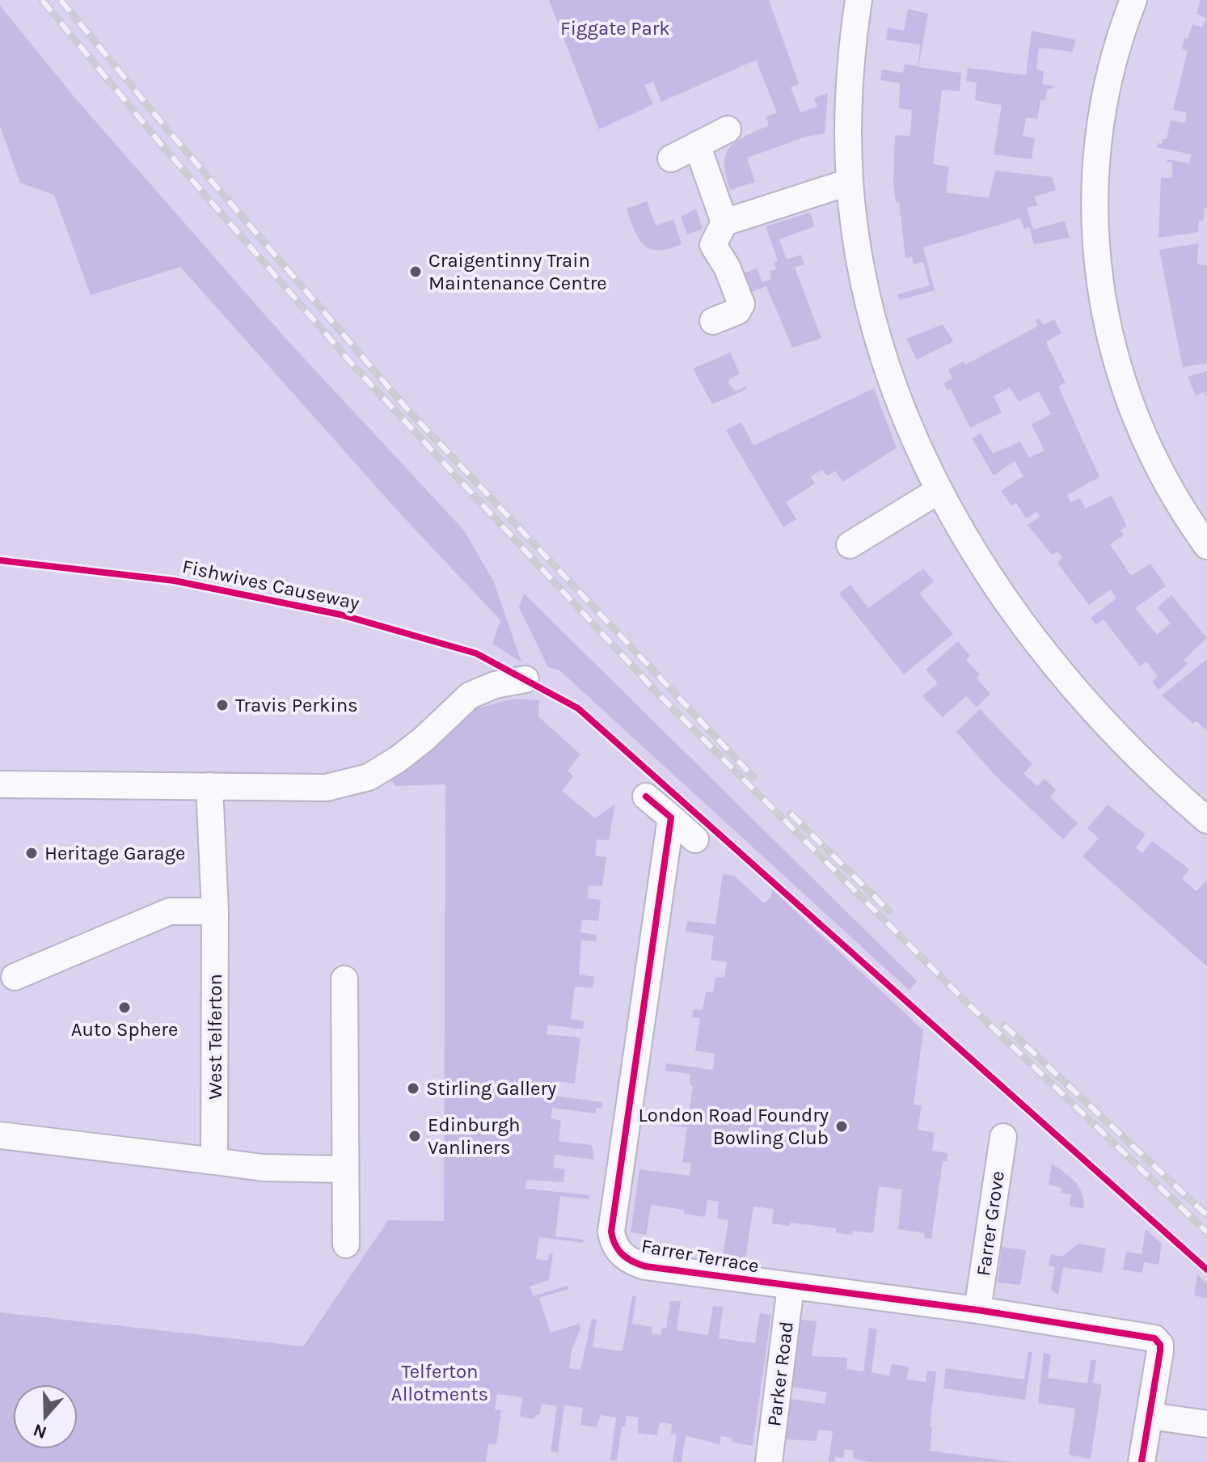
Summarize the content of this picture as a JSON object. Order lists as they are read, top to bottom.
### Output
{
  "streets": {
    "street": [
      "West Telferton",
      "Farrer Grove",
      "Farrer Terrace",
      "Parker Road"
    ],
    "cycle path": ["Fishwives Causeway"]
  },
  "crossings": [
    ["Farrer Grove", "Farrer Terrace"],
    ["Farrer Terrace", "Parker Road"]
  ],
  "parks": ["Figgate Park", "Telferton Allotments"],
  "places": [
    "Craigentinny Train Maintenance Centre",
    "Travis Perkins",
    "Heritage Garage",
    "Auto Sphere",
    "Stirling Gallery",
    "London Road Foundry Bowling Club",
    "Edinburgh Vanliners"
  ],
  "north": "bottom"
}
